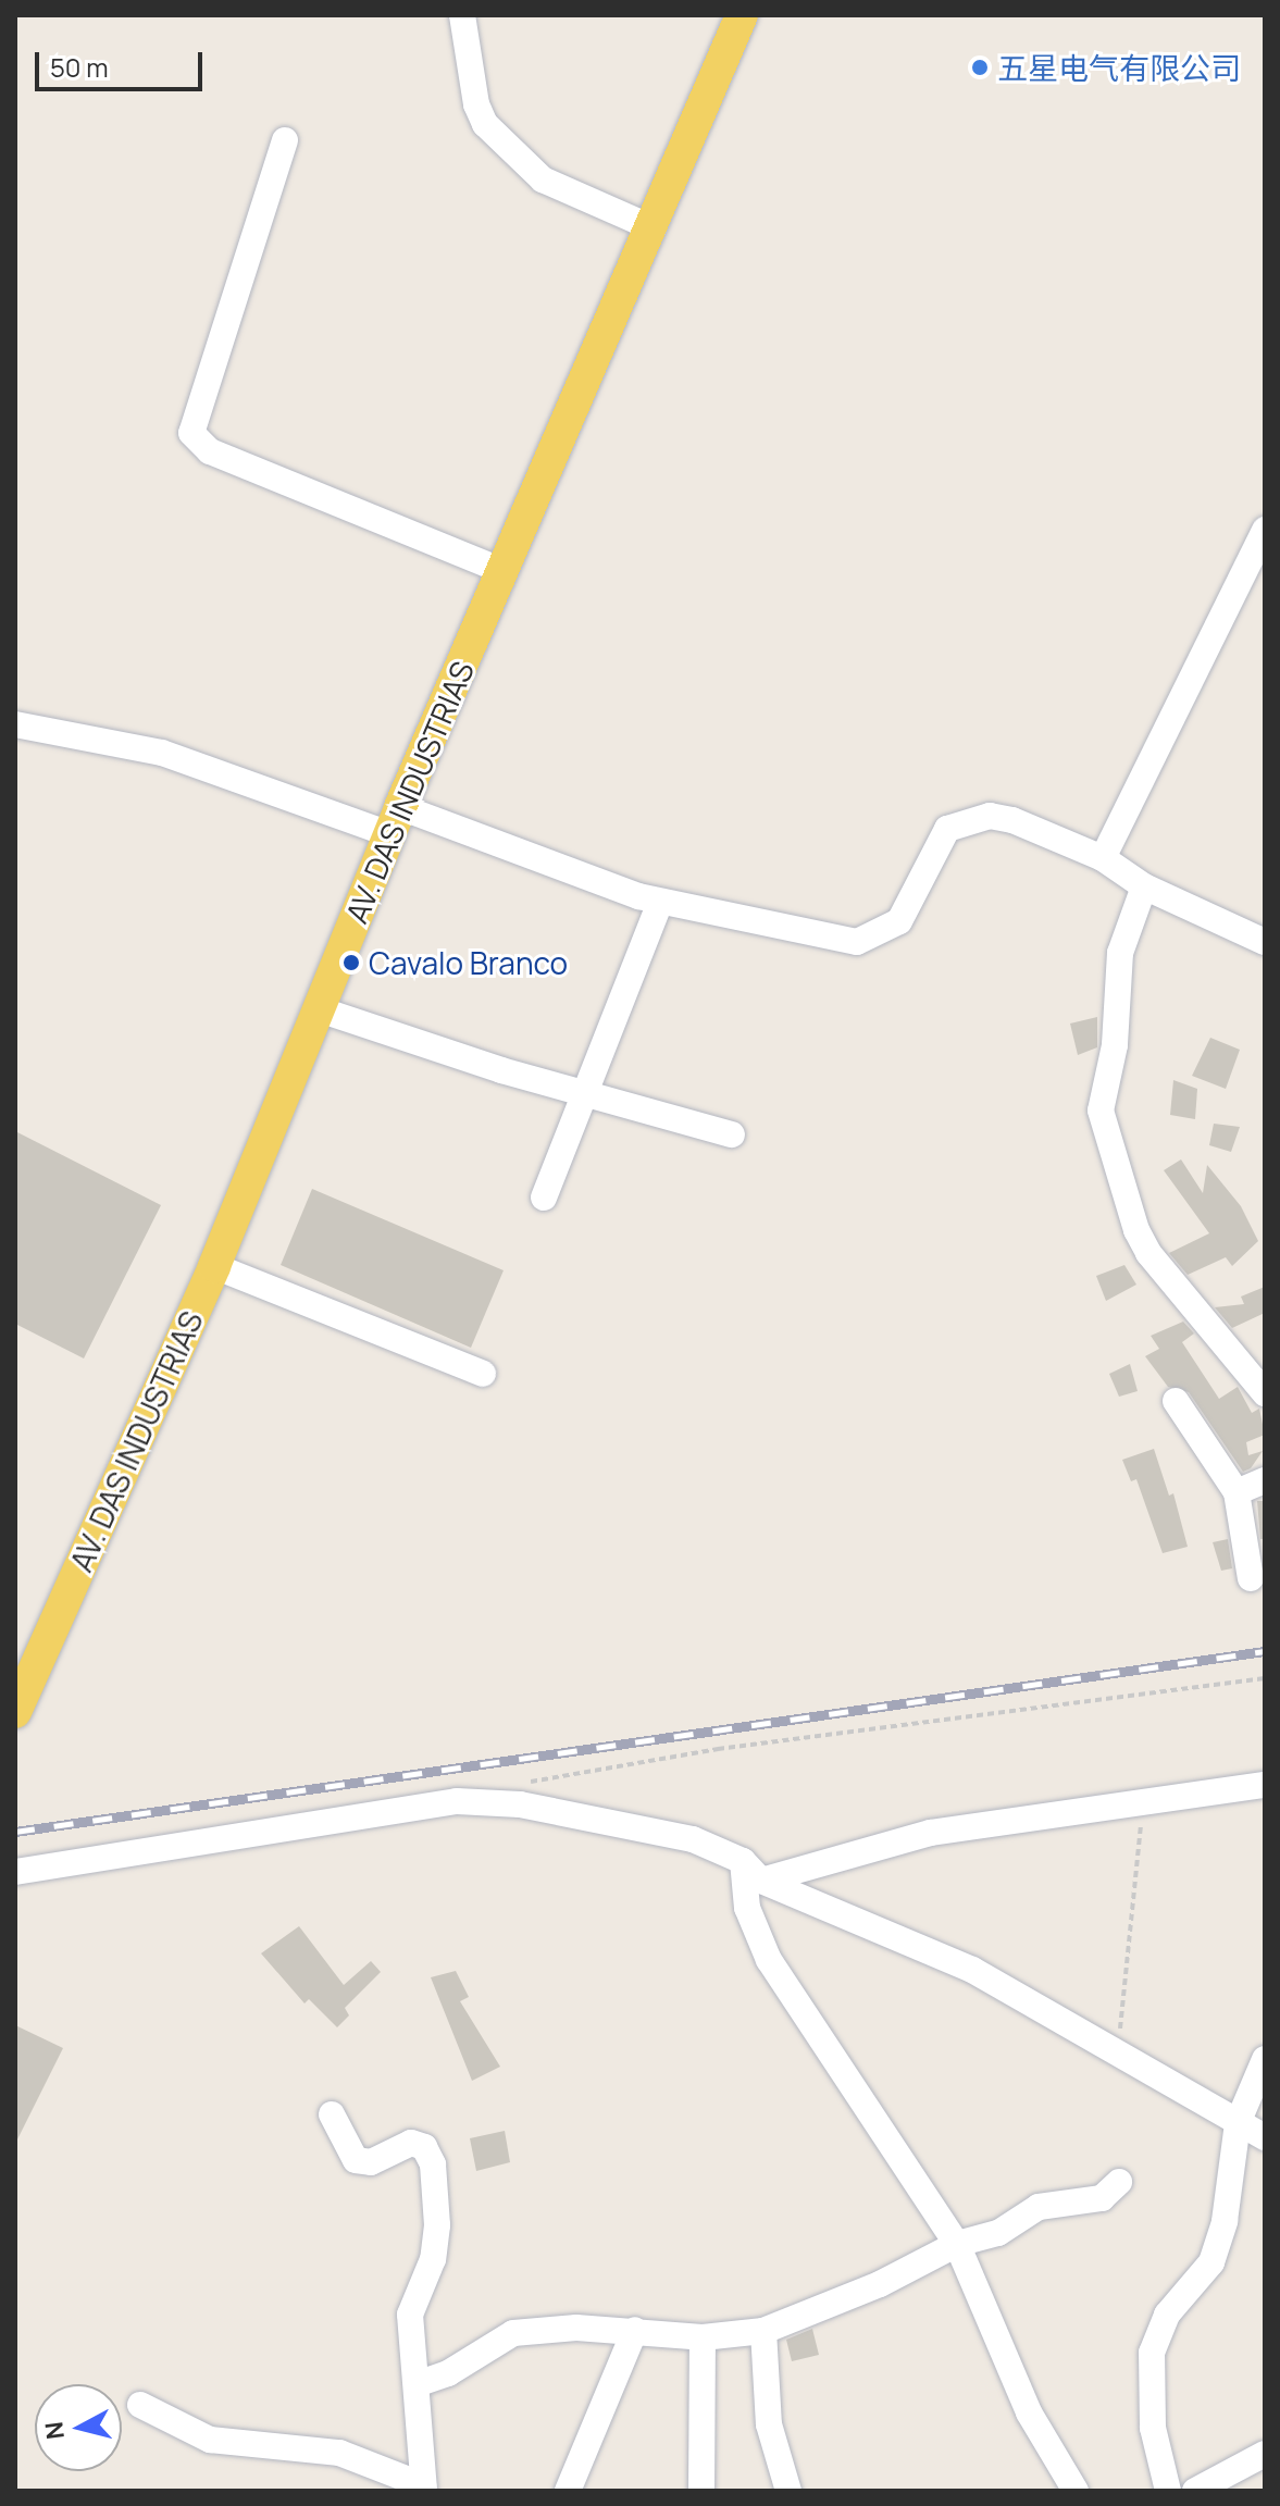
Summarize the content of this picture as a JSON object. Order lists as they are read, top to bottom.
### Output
{
  "streets": {
    "main road": ["AV. DAS INDUSTRIAS"]
  },
  "places": ["五星电气有限公司", "Cavalo Branco"],
  "scale_bar": "50 m",
  "north": "left"
}
